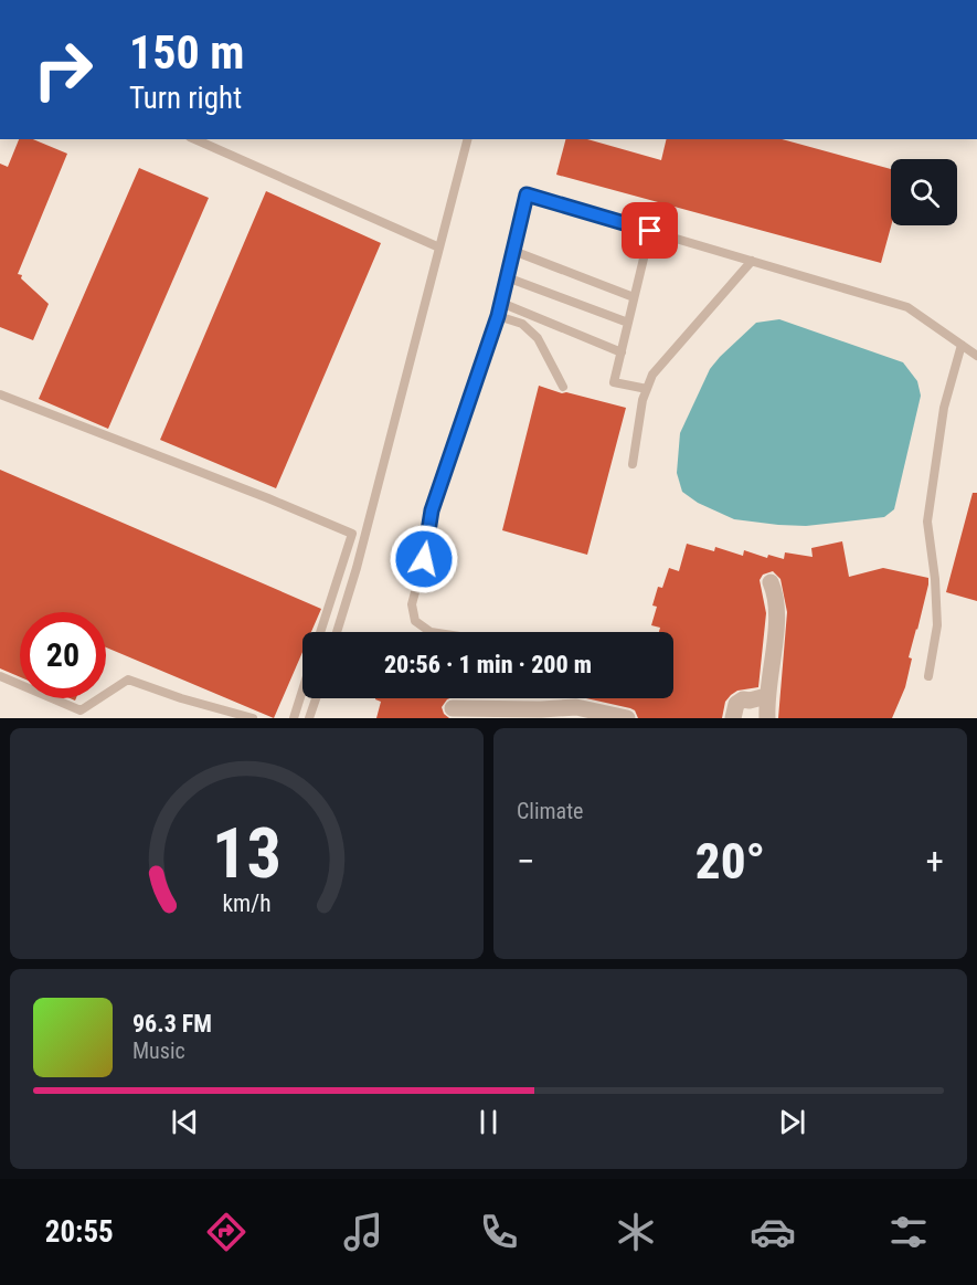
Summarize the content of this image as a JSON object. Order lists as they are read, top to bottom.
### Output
{
  "page": {
    "turn": ["150 m", "Turn right"],
    "limit": "20",
    "trip": "20:56 · 1 min · 200 m",
    "tile": "Climate",
    "heat": ["−", "20°", "+"],
    "song": ["96.3 FM", "Music"],
    "tabs": "20:55",
    "gauge": ["13", "km/h"]
  }
}
